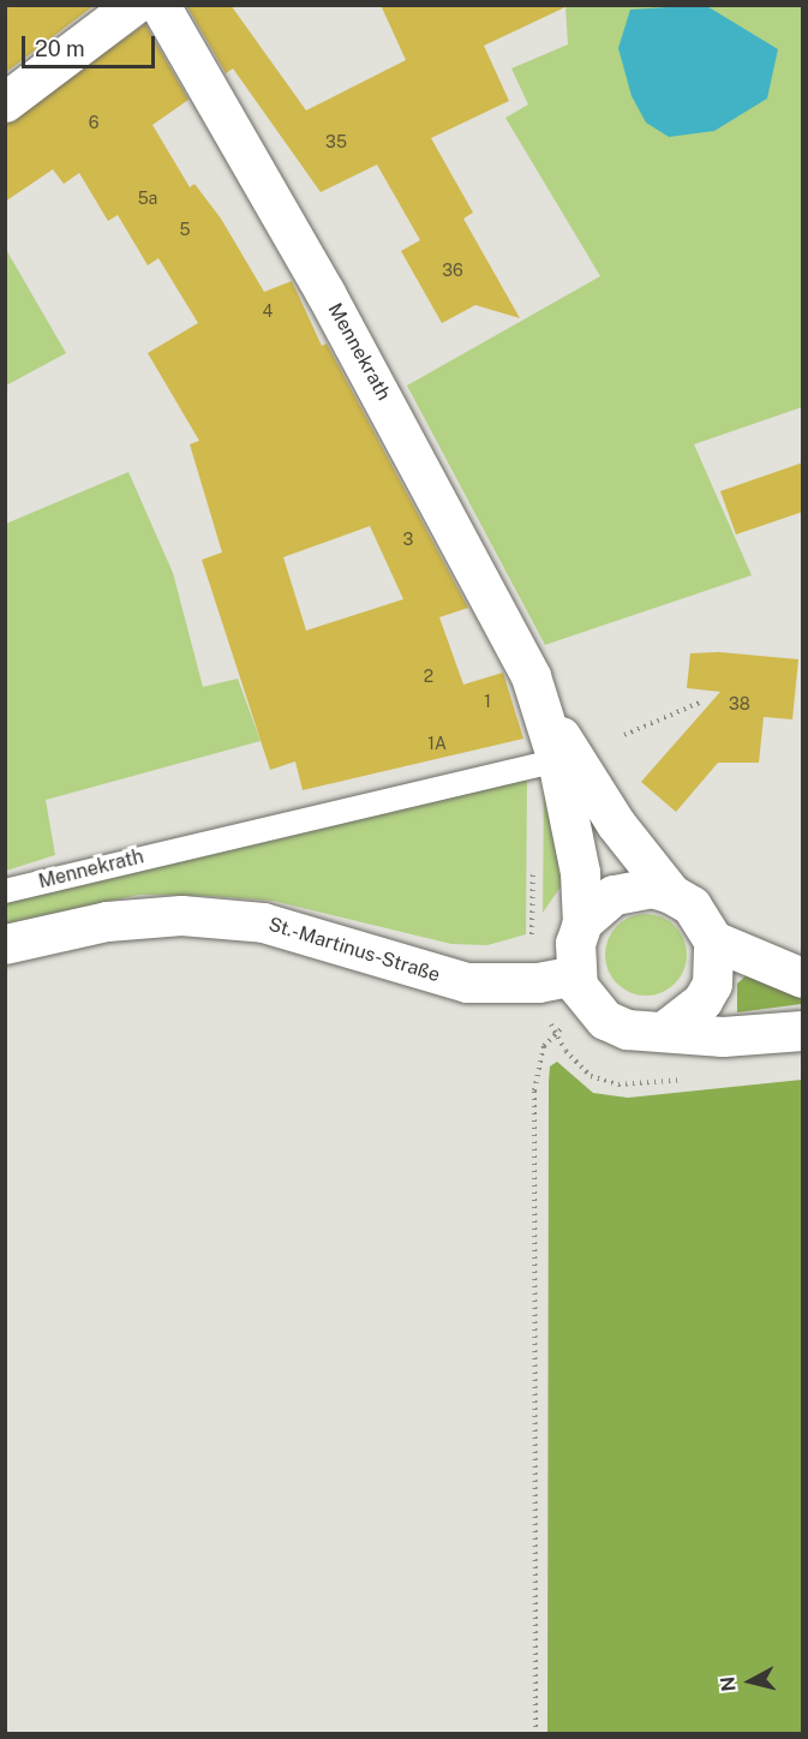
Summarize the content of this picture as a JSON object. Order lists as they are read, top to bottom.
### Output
{
  "streets": {
    "street": ["Mennekrath", "St.-Martinus-Straße"]
  },
  "crossings": [
    ["Mennekrath", "St.-Martinus-Straße"]
  ],
  "house_numbers": [
    "6",
    "35",
    "5a",
    "5",
    "36",
    "4",
    "3",
    "2",
    "1",
    "38",
    "1A"
  ],
  "scale_bar": "20 m",
  "north": "left"
}
